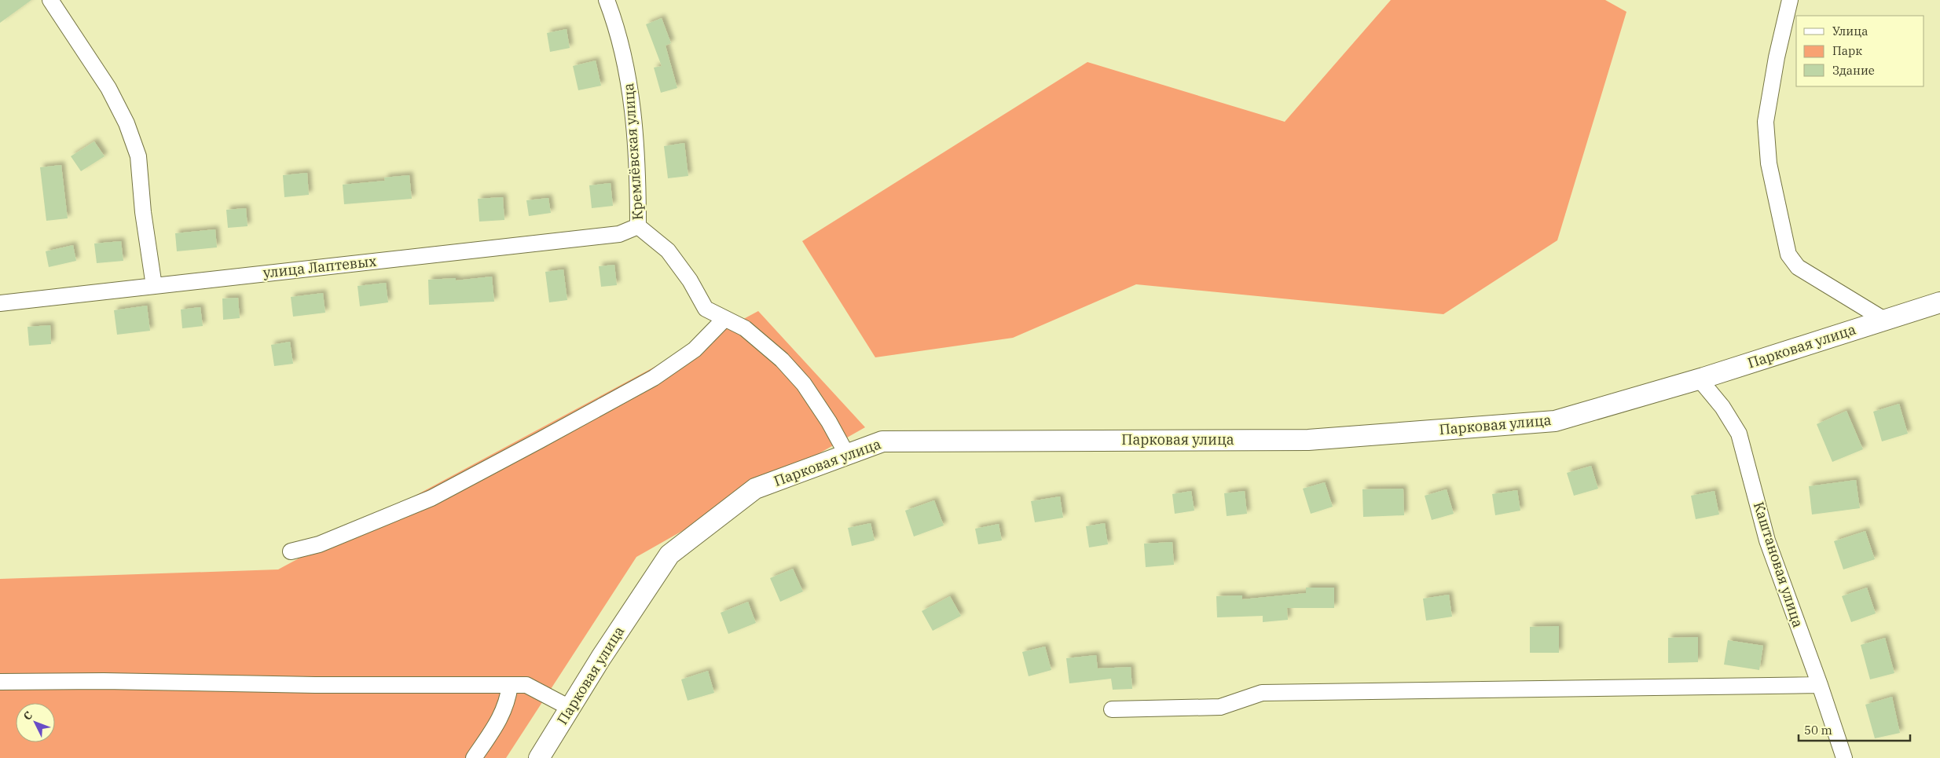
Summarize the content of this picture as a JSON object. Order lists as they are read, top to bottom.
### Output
{
  "streets": {
    "main road": ["Парковая улица"],
    "street": ["Кремлёвская улица", "улица Лаптевых", "Каштановая улица"]
  },
  "crossings": [
    ["Кремлёвская улица", "улица Лаптевых"],
    ["Кремлёвская улица", "Парковая улица"],
    ["Парковая улица", "Каштановая улица"]
  ],
  "legend": ["Улица", "Парк", "Здание"],
  "scale_bar": "50 m",
  "north": "top left"
}
